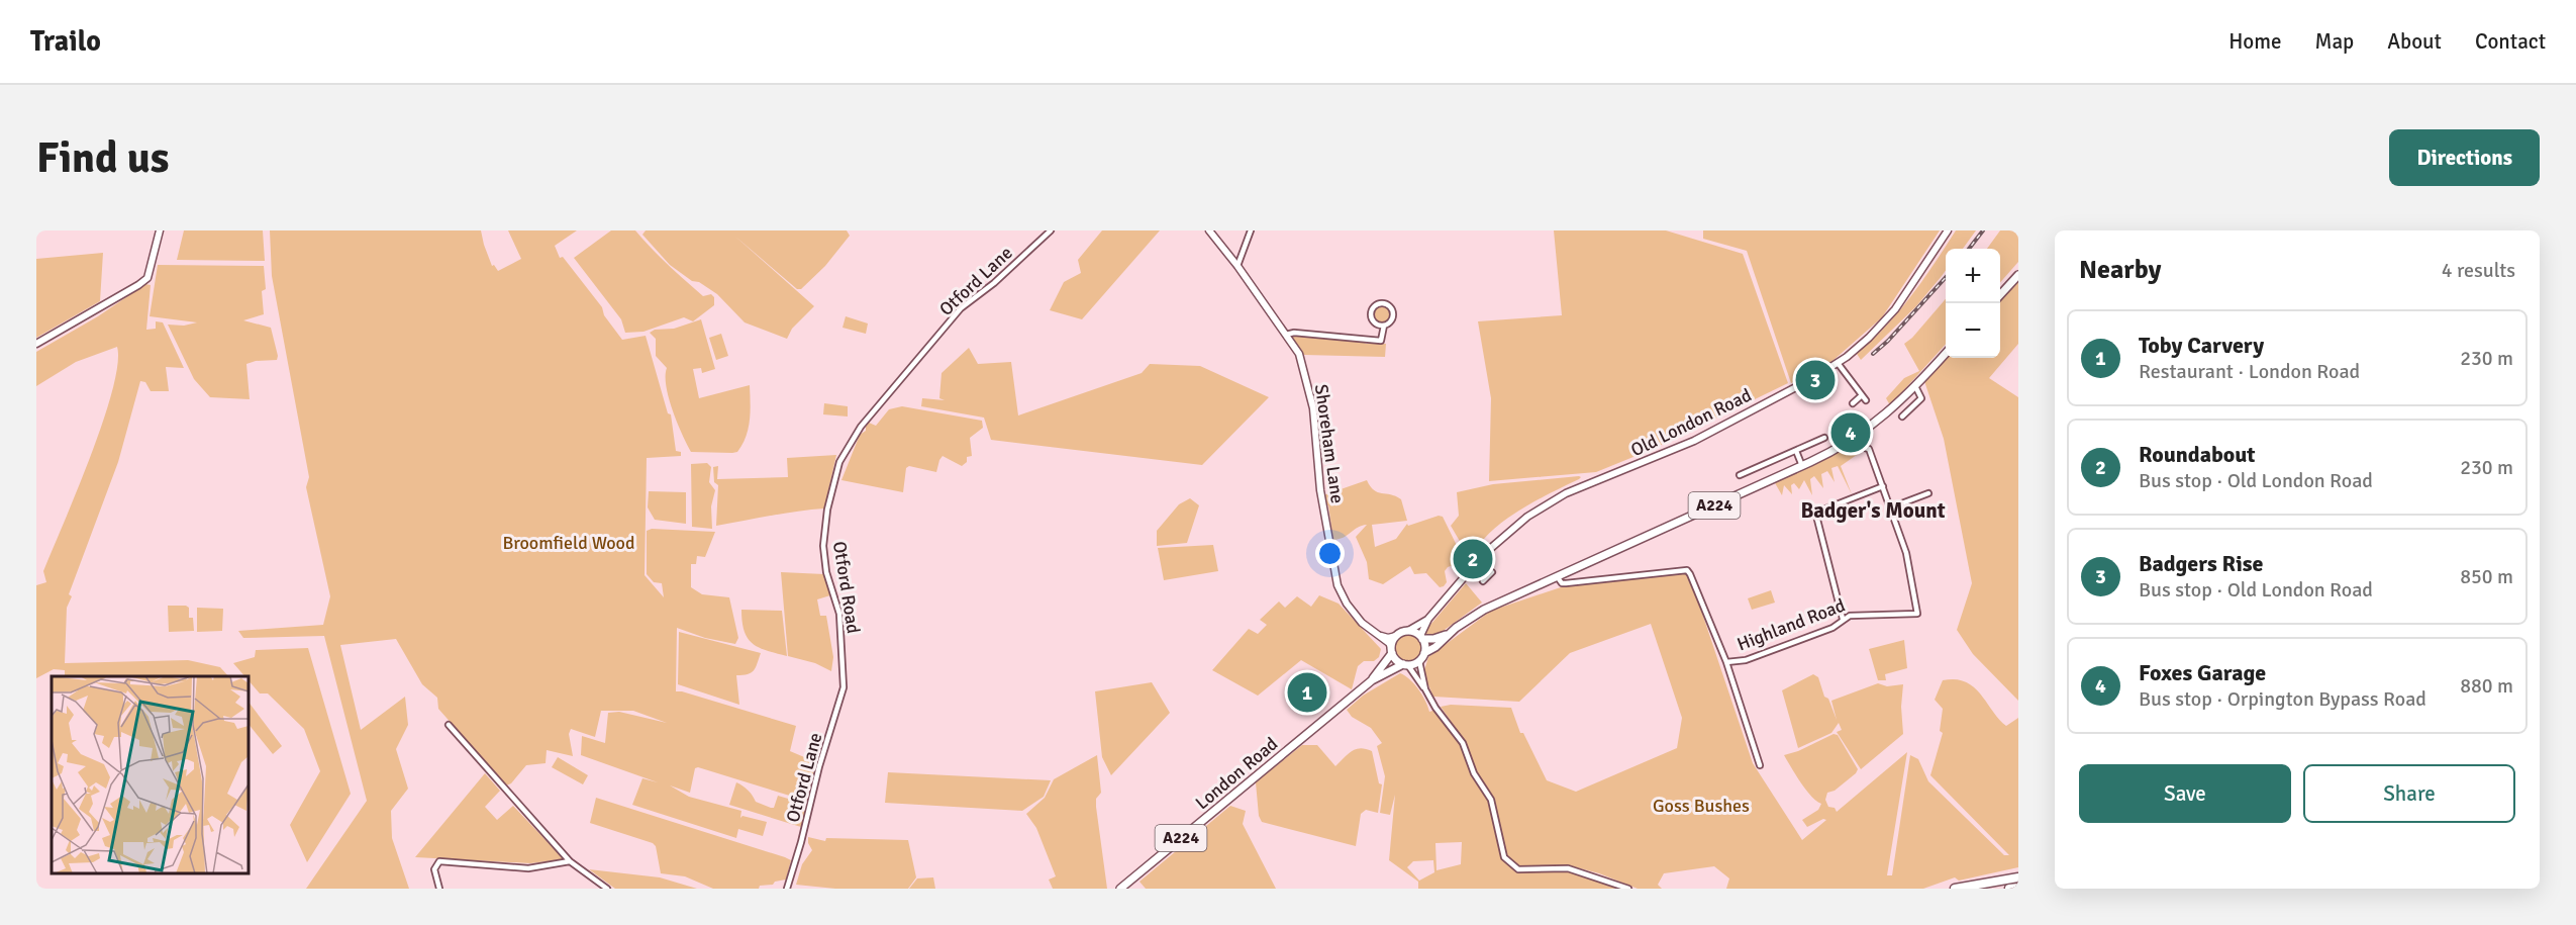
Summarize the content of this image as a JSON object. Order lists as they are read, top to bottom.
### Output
{
  "streets": {
    "main road": ["A224", "London Road"],
    "street": [
      "Otford Lane",
      "Old London Road",
      "Shoreham Lane",
      "Otford Road",
      "Highland Road"
    ]
  },
  "crossings": [
    ["Otford Lane", "Otford Road"],
    ["Old London Road", "Shoreham Lane"],
    ["Old London Road", "A224"],
    ["Old London Road", "London Road"],
    ["Shoreham Lane", "A224"],
    ["Shoreham Lane", "London Road"],
    ["A224", "Highland Road"],
    ["A224", "London Road"]
  ],
  "districts": ["Badger's Mount"],
  "parks": ["Broomfield Wood", "Goss Bushes"],
  "page": {
    "header": "Trailo",
    "nav": [
      "Home",
      "Map",
      "About",
      "Contact"
    ],
    "buttons": [
      "Directions",
      ["Save", "Share"]
    ],
    "title": "Find us",
    "heading": ["Nearby", "4 results"],
    "map_buttons": ["+", "−"],
    "list": [
      {
        "mark": "1",
        "name": "Toby Carvery",
        "note": "Restaurant · London Road",
        "value": "230 m"
      },
      {
        "mark": "2",
        "name": "Roundabout",
        "note": "Bus stop · Old London Road",
        "value": "230 m"
      },
      {
        "mark": "3",
        "name": "Badgers Rise",
        "note": "Bus stop · Old London Road",
        "value": "850 m"
      },
      {
        "mark": "4",
        "name": "Foxes Garage",
        "note": "Bus stop · Orpington Bypass Road",
        "value": "880 m"
      }
    ],
    "pins": [
      "3",
      "4",
      "2",
      "1"
    ]
  }
}
